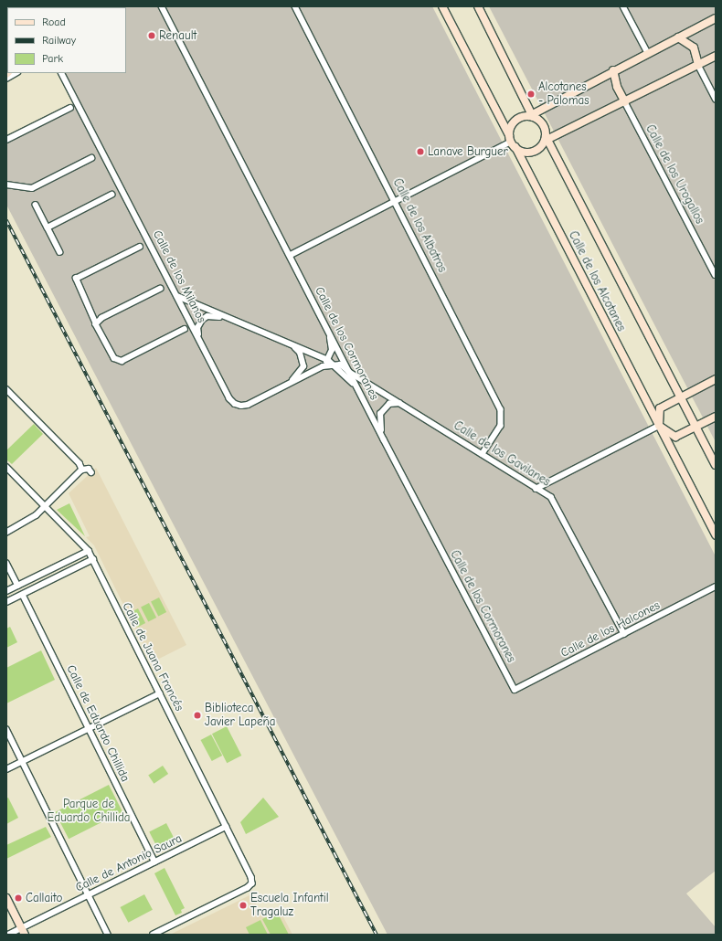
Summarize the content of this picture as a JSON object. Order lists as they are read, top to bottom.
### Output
{
  "streets": {
    "street": [
      "Calle de los Urogallos",
      "Calle de los Albatros",
      "Calle de los Milanos",
      "Calle de los Alcotanes",
      "Calle de los Cormoranes",
      "Calle de los Gavilanes",
      "Calle de los Halcones",
      "Calle de Juana Francés",
      "Calle de Eduardo Chillida",
      "Calle de Antonio Saura"
    ]
  },
  "crossings": [
    ["Calle de los Albatros", "Calle de los Gavilanes"],
    ["Calle de los Milanos", "Calle de los Gavilanes"],
    ["Calle de los Cormoranes", "Calle de los Gavilanes"],
    ["Calle de los Cormoranes", "Calle de los Halcones"],
    ["Calle de los Gavilanes", "Calle de los Halcones"],
    ["Calle de Juana Francés", "Calle de Antonio Saura"],
    ["Calle de Eduardo Chillida", "Calle de Antonio Saura"]
  ],
  "parks": ["Parque de Eduardo Chillida"],
  "places": [
    "Renault",
    "Alcotanes - Palomas",
    "Lanave Burguer",
    "Biblioteca Javier Lapeña",
    "Callaito",
    "Escuela Infantil Tragaluz"
  ],
  "legend": ["Road", "Railway", "Park"]
}
